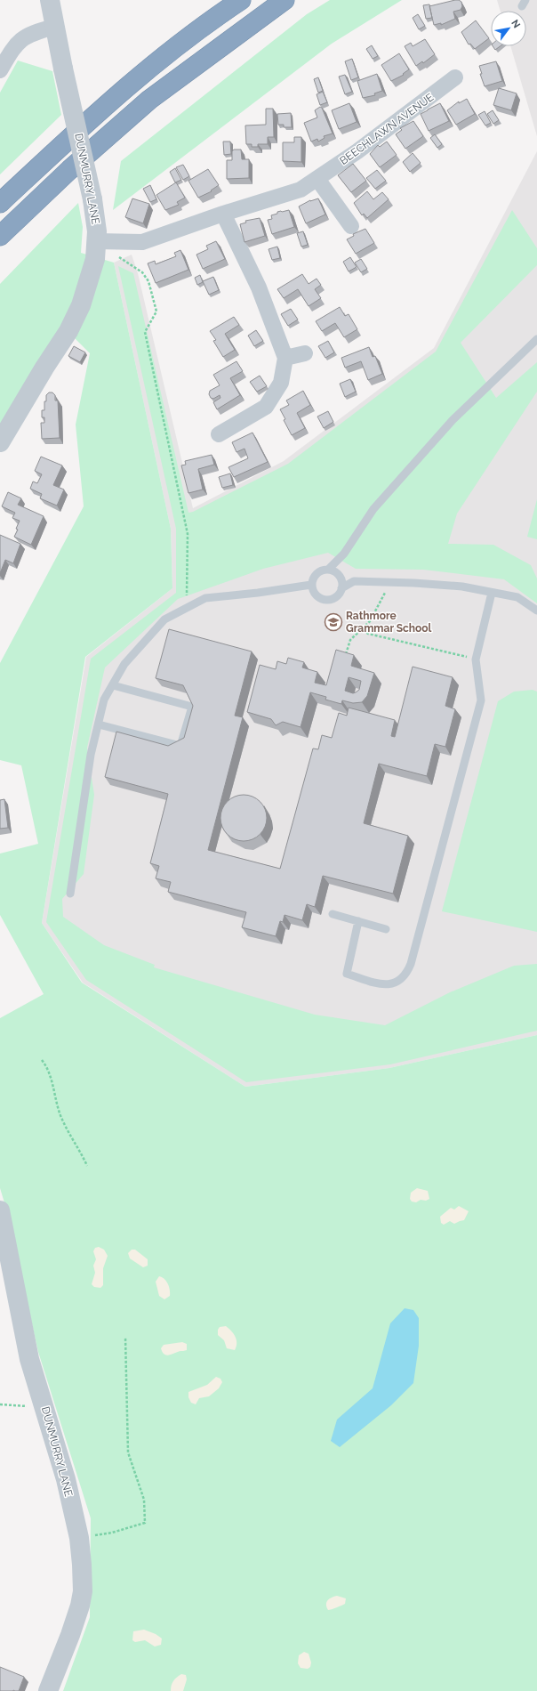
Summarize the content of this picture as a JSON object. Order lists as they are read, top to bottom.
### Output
{
  "streets": {
    "street": ["BEECHLAWN AVENUE", "DUNMURRY LANE"]
  },
  "crossings": [
    ["BEECHLAWN AVENUE", "DUNMURRY LANE"]
  ],
  "places": {
    "school or university": ["Rathmore Grammar School"]
  },
  "north": "top right"
}
